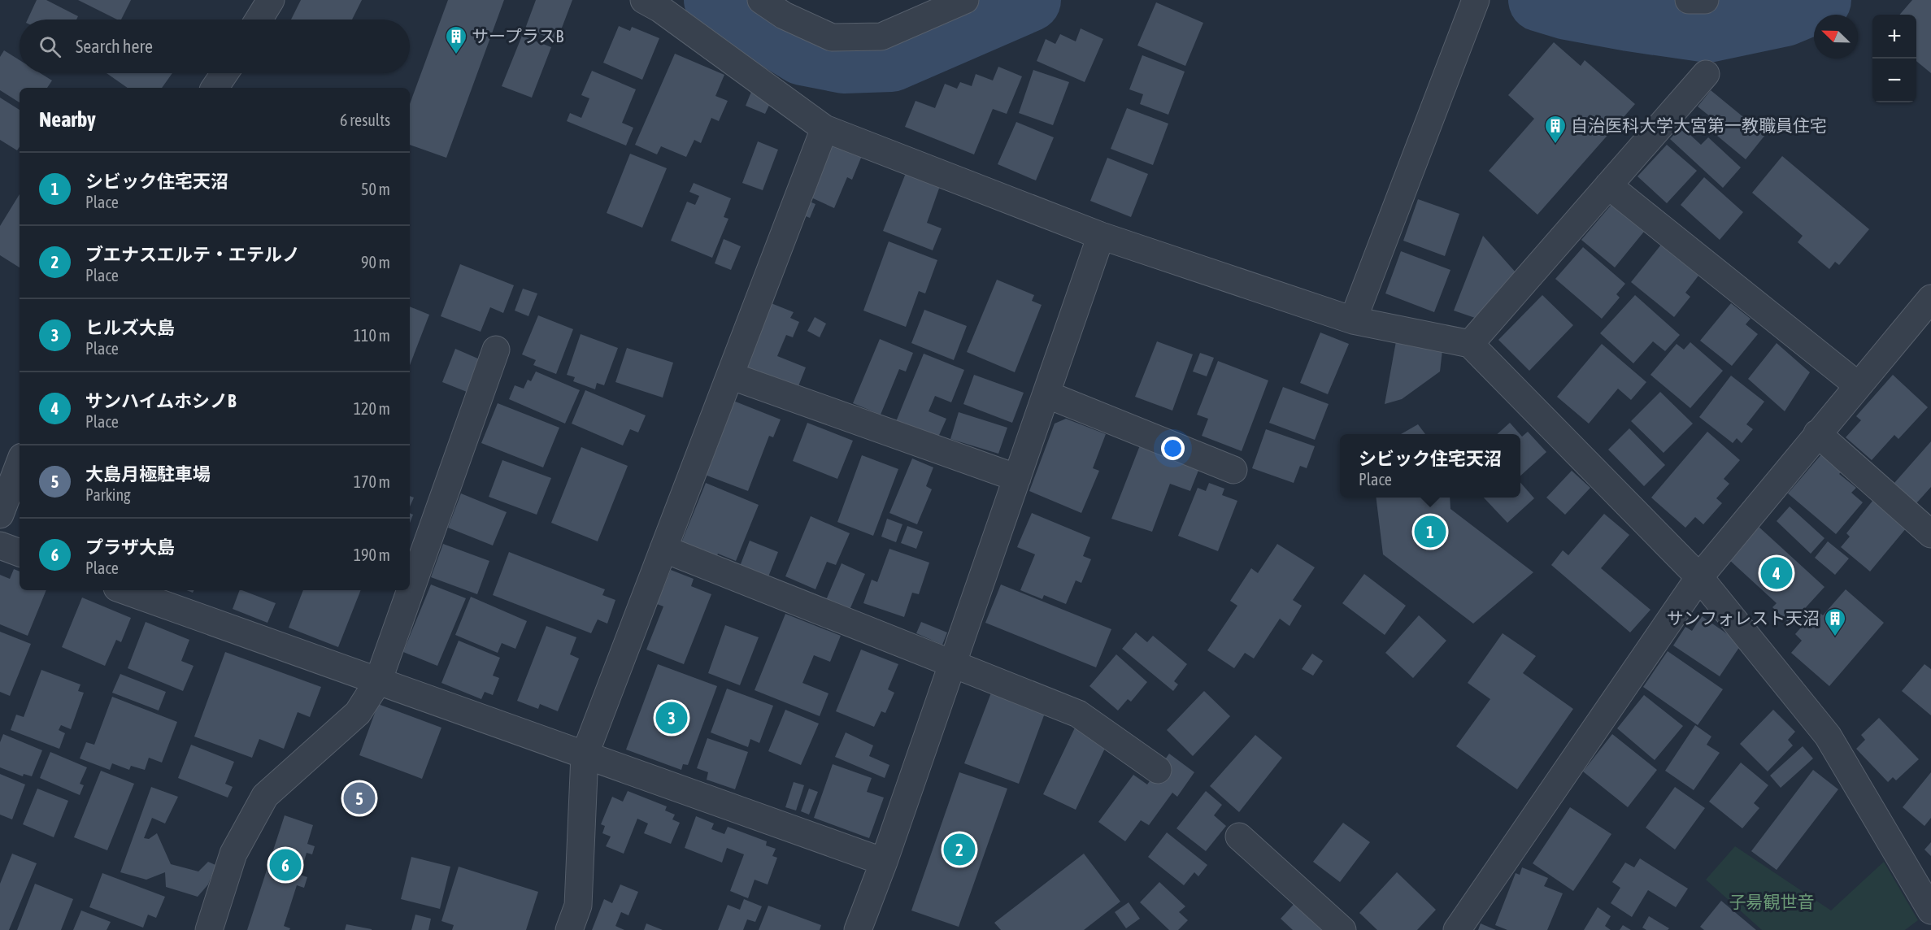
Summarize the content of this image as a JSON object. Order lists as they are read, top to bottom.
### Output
{
  "parks": ["子昜観世音"],
  "places": {
    "building": ["サープラスB", "自治医科大学大宮第一教職員住宅", "サンフォレスト天沼"]
  },
  "north": "top left",
  "page": {
    "map_buttons": ["+", "−"],
    "search": "Search here",
    "heading": ["Nearby", "6 results"],
    "list": [
      {
        "mark": "1",
        "name": "シビック住宅天沼",
        "note": "Place",
        "value": "50 m"
      },
      {
        "mark": "2",
        "name": "ブエナスエルテ・エテルノ",
        "note": "Place",
        "value": "90 m"
      },
      {
        "mark": "3",
        "name": "ヒルズ大島",
        "note": "Place",
        "value": "110 m"
      },
      {
        "mark": "4",
        "name": "サンハイムホシノB",
        "note": "Place",
        "value": "120 m"
      },
      {
        "mark": "5",
        "name": "大島月極駐車場",
        "note": "Parking",
        "value": "170 m"
      },
      {
        "mark": "6",
        "name": "プラザ大島",
        "note": "Place",
        "value": "190 m"
      }
    ],
    "popup": ["シビック住宅天沼", "Place"],
    "pins": [
      "1",
      "4",
      "3",
      "5",
      "2",
      "6"
    ]
  }
}
